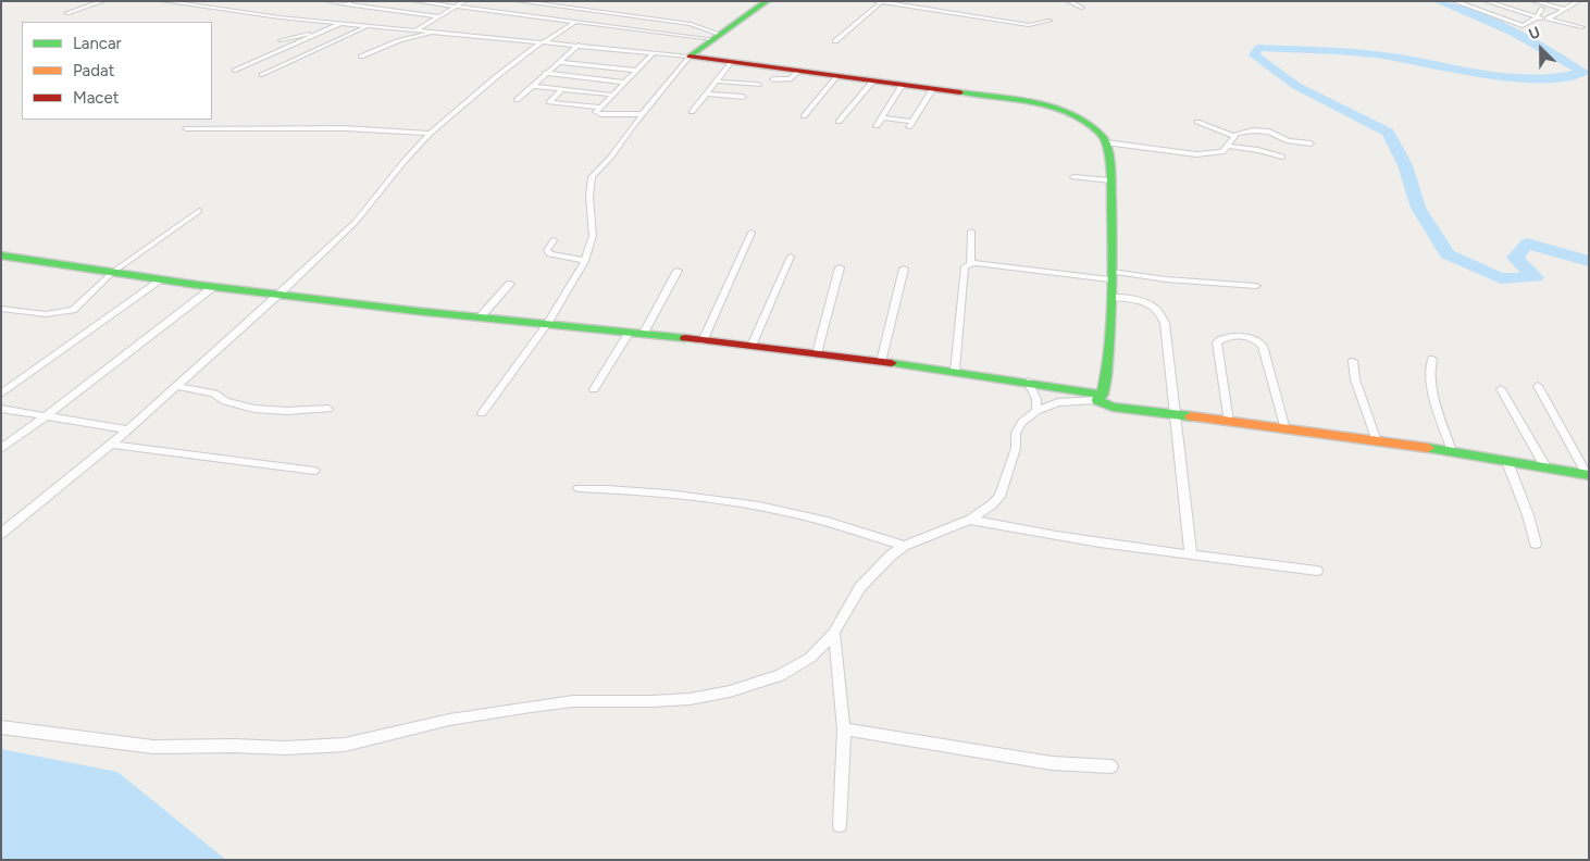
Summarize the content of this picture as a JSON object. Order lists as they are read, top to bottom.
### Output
{
  "legend": ["Lancar", "Padat", "Macet"],
  "north": "top left"
}
